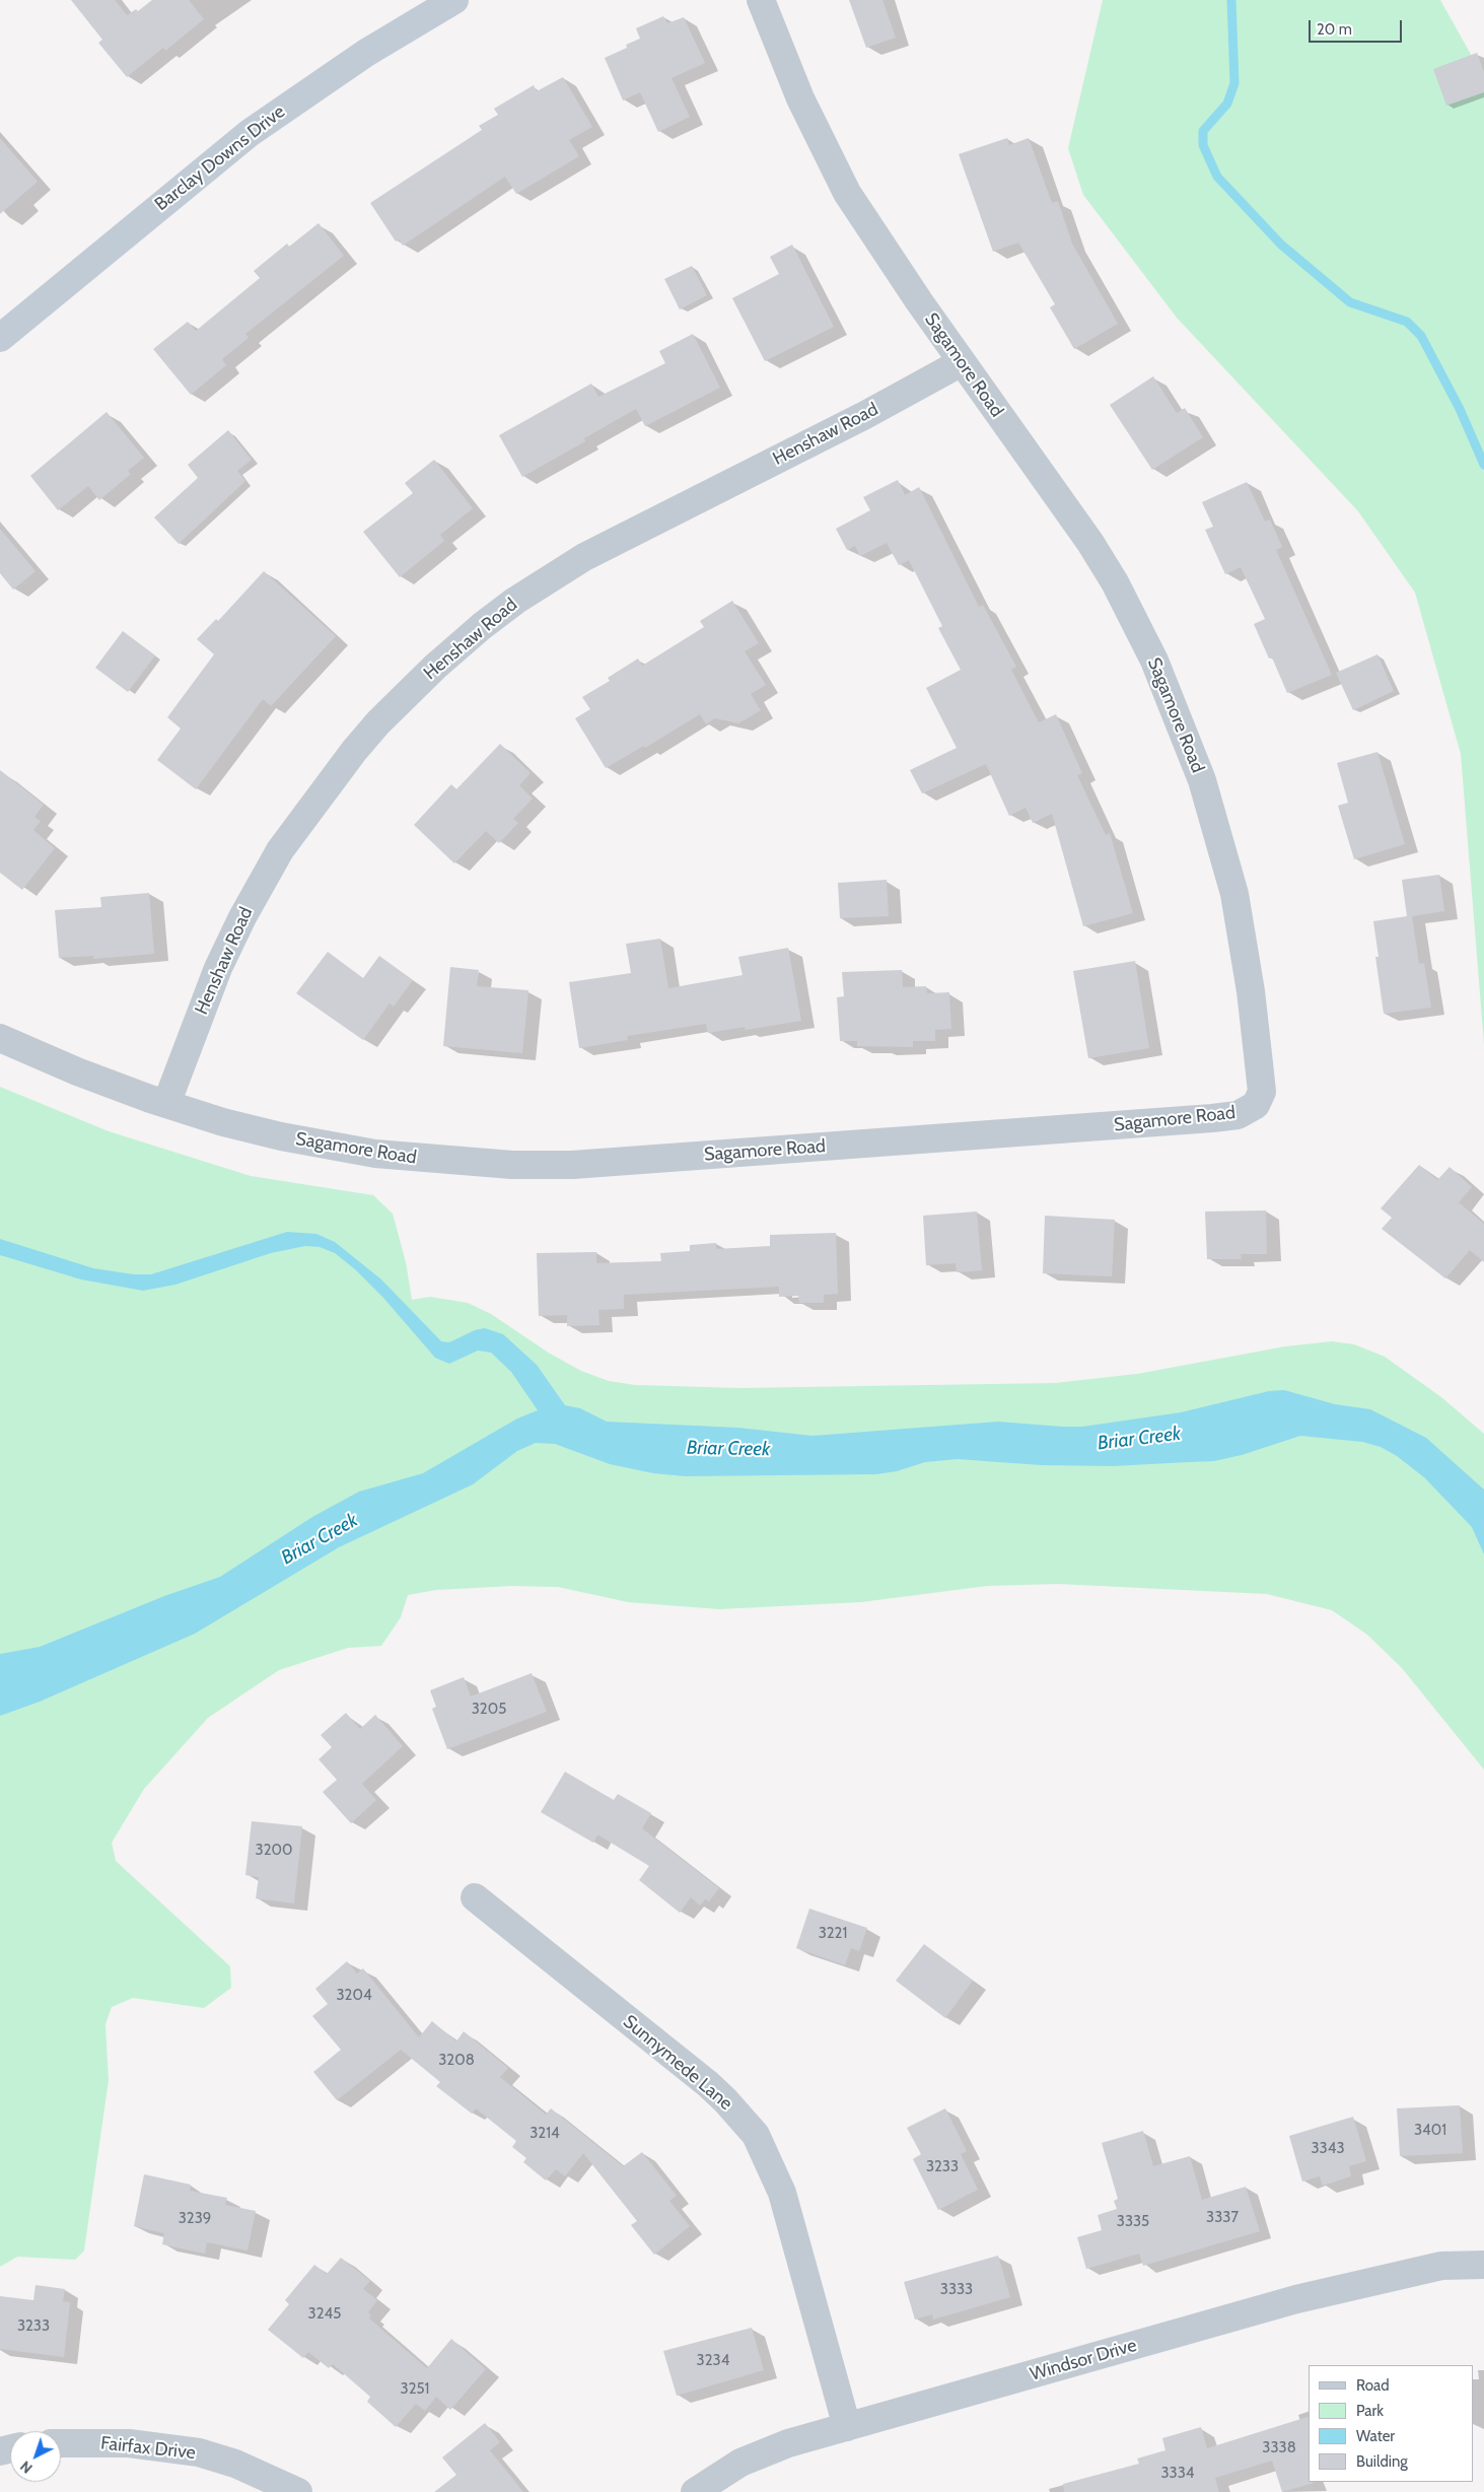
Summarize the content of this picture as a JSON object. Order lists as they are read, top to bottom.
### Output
{
  "streets": {
    "street": [
      "Barclay Downs Drive",
      "Sagamore Road",
      "Henshaw Road",
      "Sunnymede Lane",
      "Windsor Drive",
      "Fairfax Drive"
    ]
  },
  "crossings": [
    ["Sagamore Road", "Henshaw Road"],
    ["Sunnymede Lane", "Windsor Drive"]
  ],
  "water": ["Briar Creek"],
  "house_numbers": [
    "3205",
    "3200",
    "3221",
    "3204",
    "3208",
    "3401",
    "3214",
    "3343",
    "3233",
    "3337",
    "3239",
    "3335",
    "3333",
    "3245",
    "3233",
    "3234",
    "3251",
    "3338",
    "3334"
  ],
  "legend": [
    "Road",
    "Park",
    "Water",
    "Building"
  ],
  "scale_bar": "20 m",
  "north": "bottom left"
}
